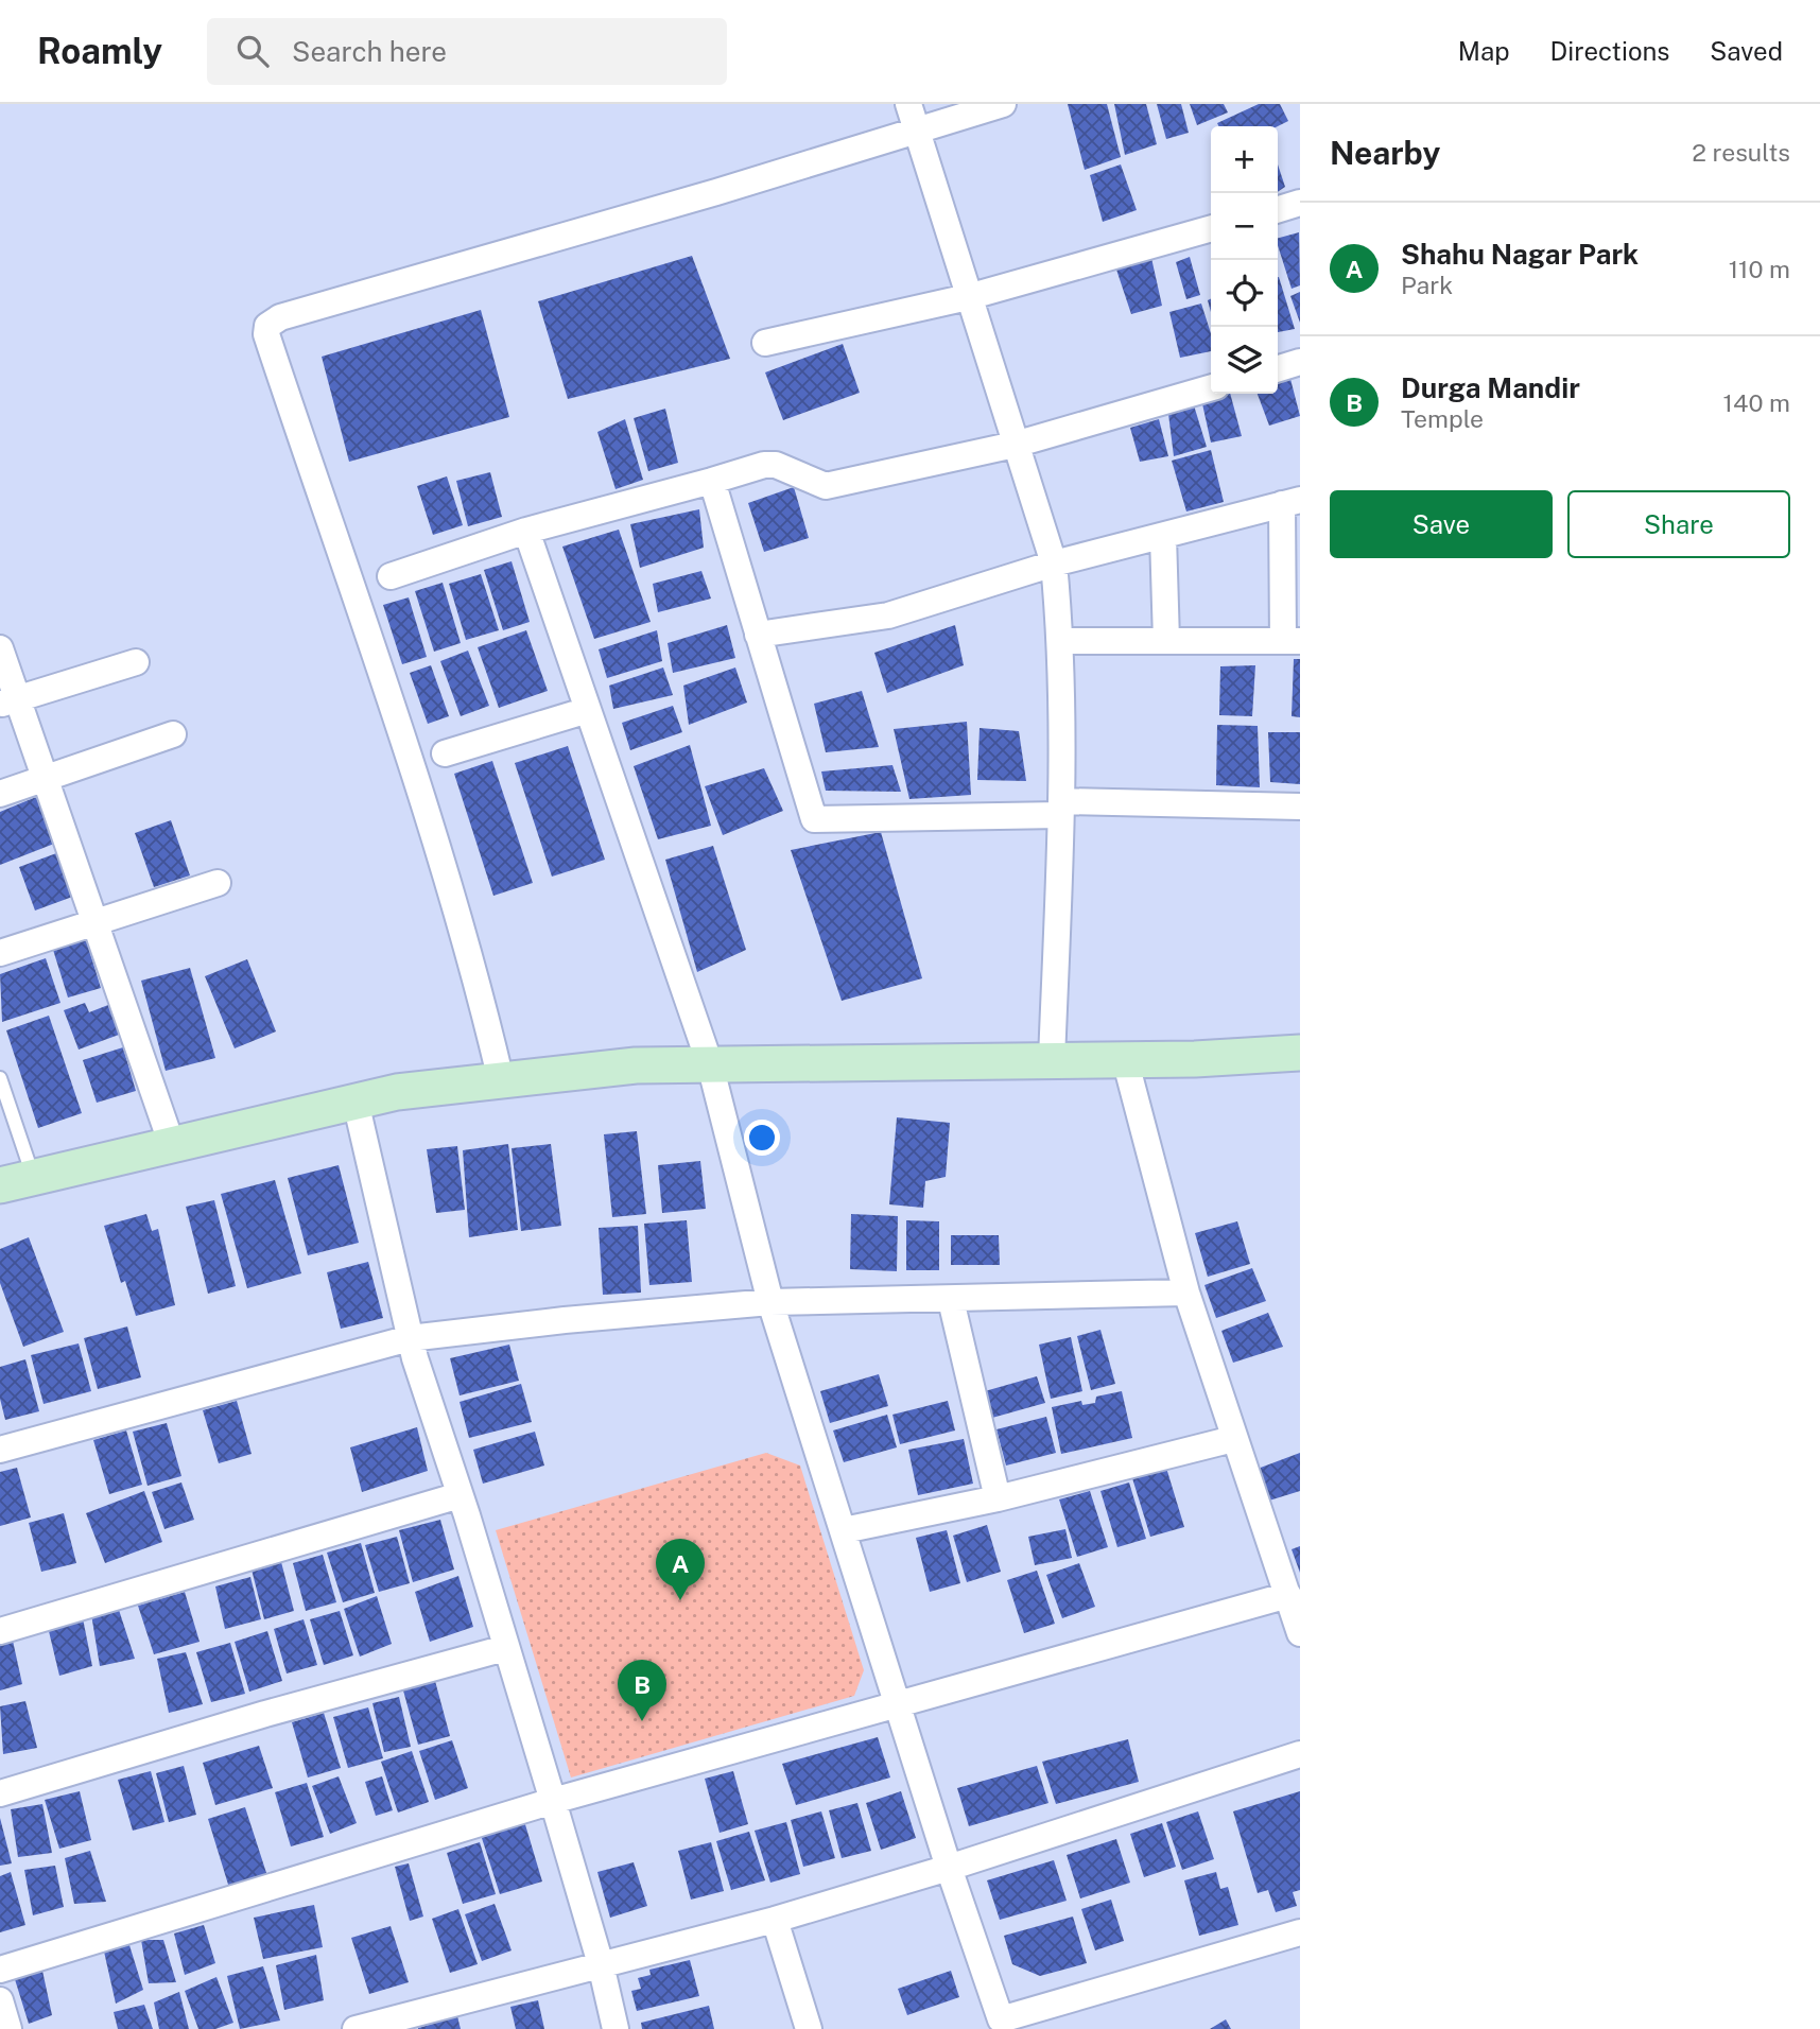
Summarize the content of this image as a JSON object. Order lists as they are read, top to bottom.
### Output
{
  "page": {
    "header": "Roamly",
    "search": "Search here",
    "nav": ["Map", "Directions", "Saved"],
    "heading": ["Nearby", "2 results"],
    "map_buttons": ["+", "−"],
    "list": [
      {
        "mark": "A",
        "name": "Shahu Nagar Park",
        "note": "Park",
        "value": "110 m"
      },
      {
        "mark": "B",
        "name": "Durga Mandir",
        "note": "Temple",
        "value": "140 m"
      }
    ],
    "buttons": ["Save", "Share"],
    "pins": ["A", "B"]
  }
}
